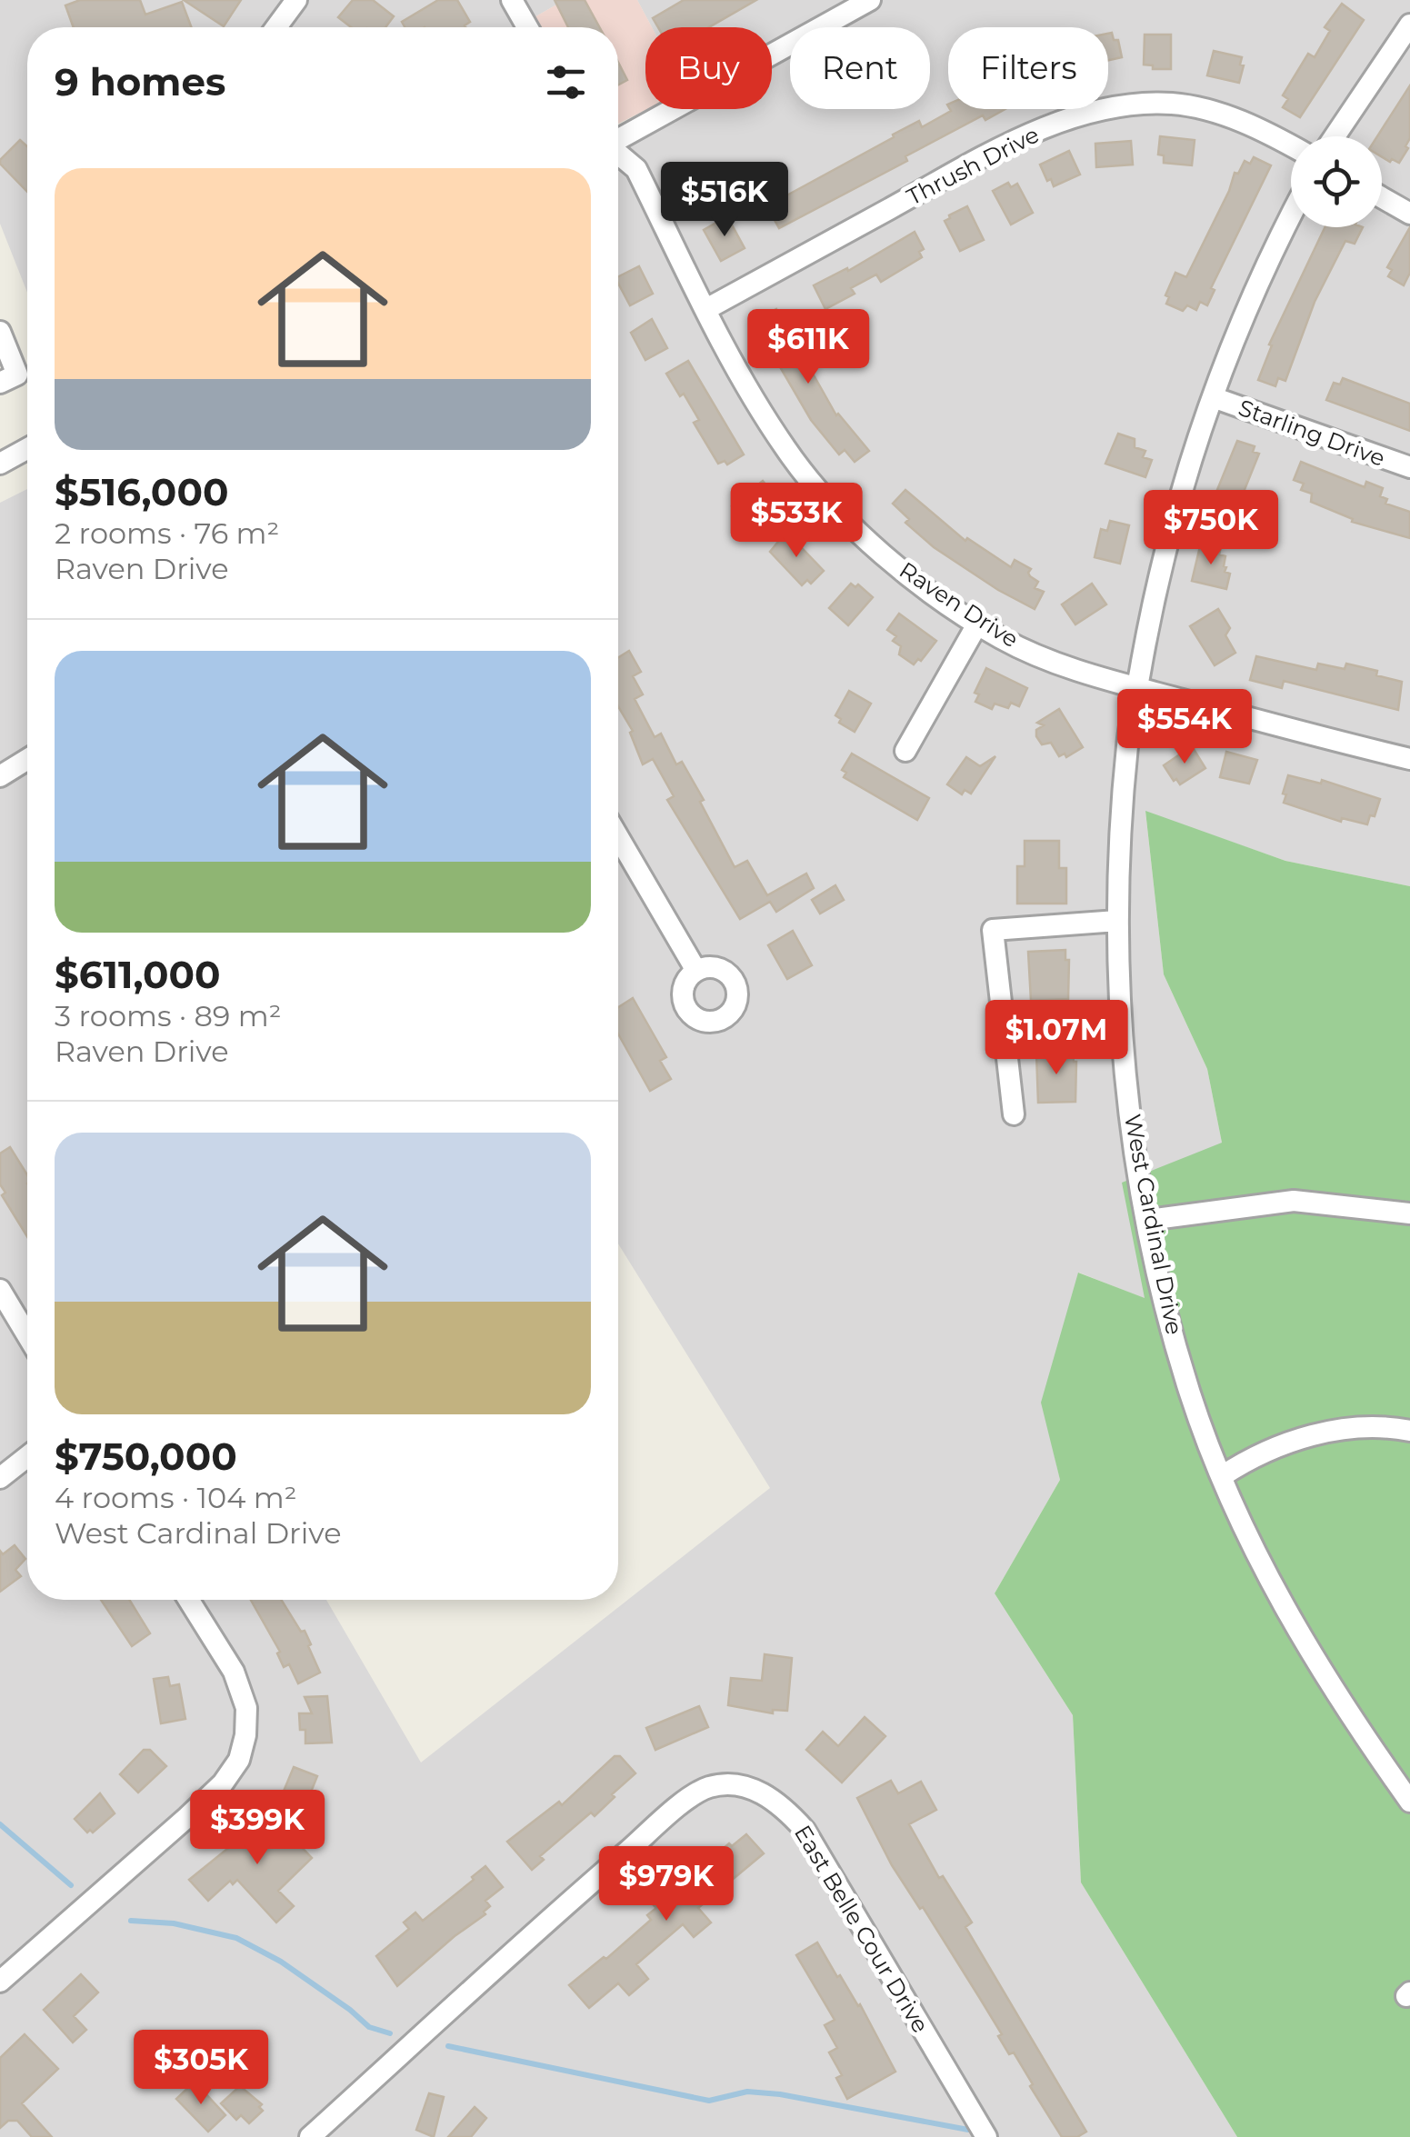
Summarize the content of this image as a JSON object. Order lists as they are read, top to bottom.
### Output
{
  "streets": {
    "street": [
      "Thrush Drive",
      "Starling Drive",
      "Raven Drive",
      "West Cardinal Drive",
      "East Belle Cour Drive"
    ]
  },
  "crossings": [
    ["Thrush Drive", "Raven Drive"],
    ["Starling Drive", "West Cardinal Drive"],
    ["Raven Drive", "West Cardinal Drive"]
  ],
  "page": {
    "chip": ["Buy", "Rent", "Filters"],
    "heading": "9 homes",
    "list": [
      {
        "name": "$516,000",
        "note": "2 rooms · 76 m² · Raven Drive"
      },
      {
        "name": "$611,000",
        "note": "3 rooms · 89 m² · Raven Drive"
      },
      {
        "name": "$750,000",
        "note": "4 rooms · 104 m² · West Cardinal Drive"
      }
    ],
    "price": [
      "$516K",
      "$611K",
      "$533K",
      "$750K",
      "$554K",
      "$1.07M",
      "$399K",
      "$979K",
      "$305K"
    ]
  }
}
